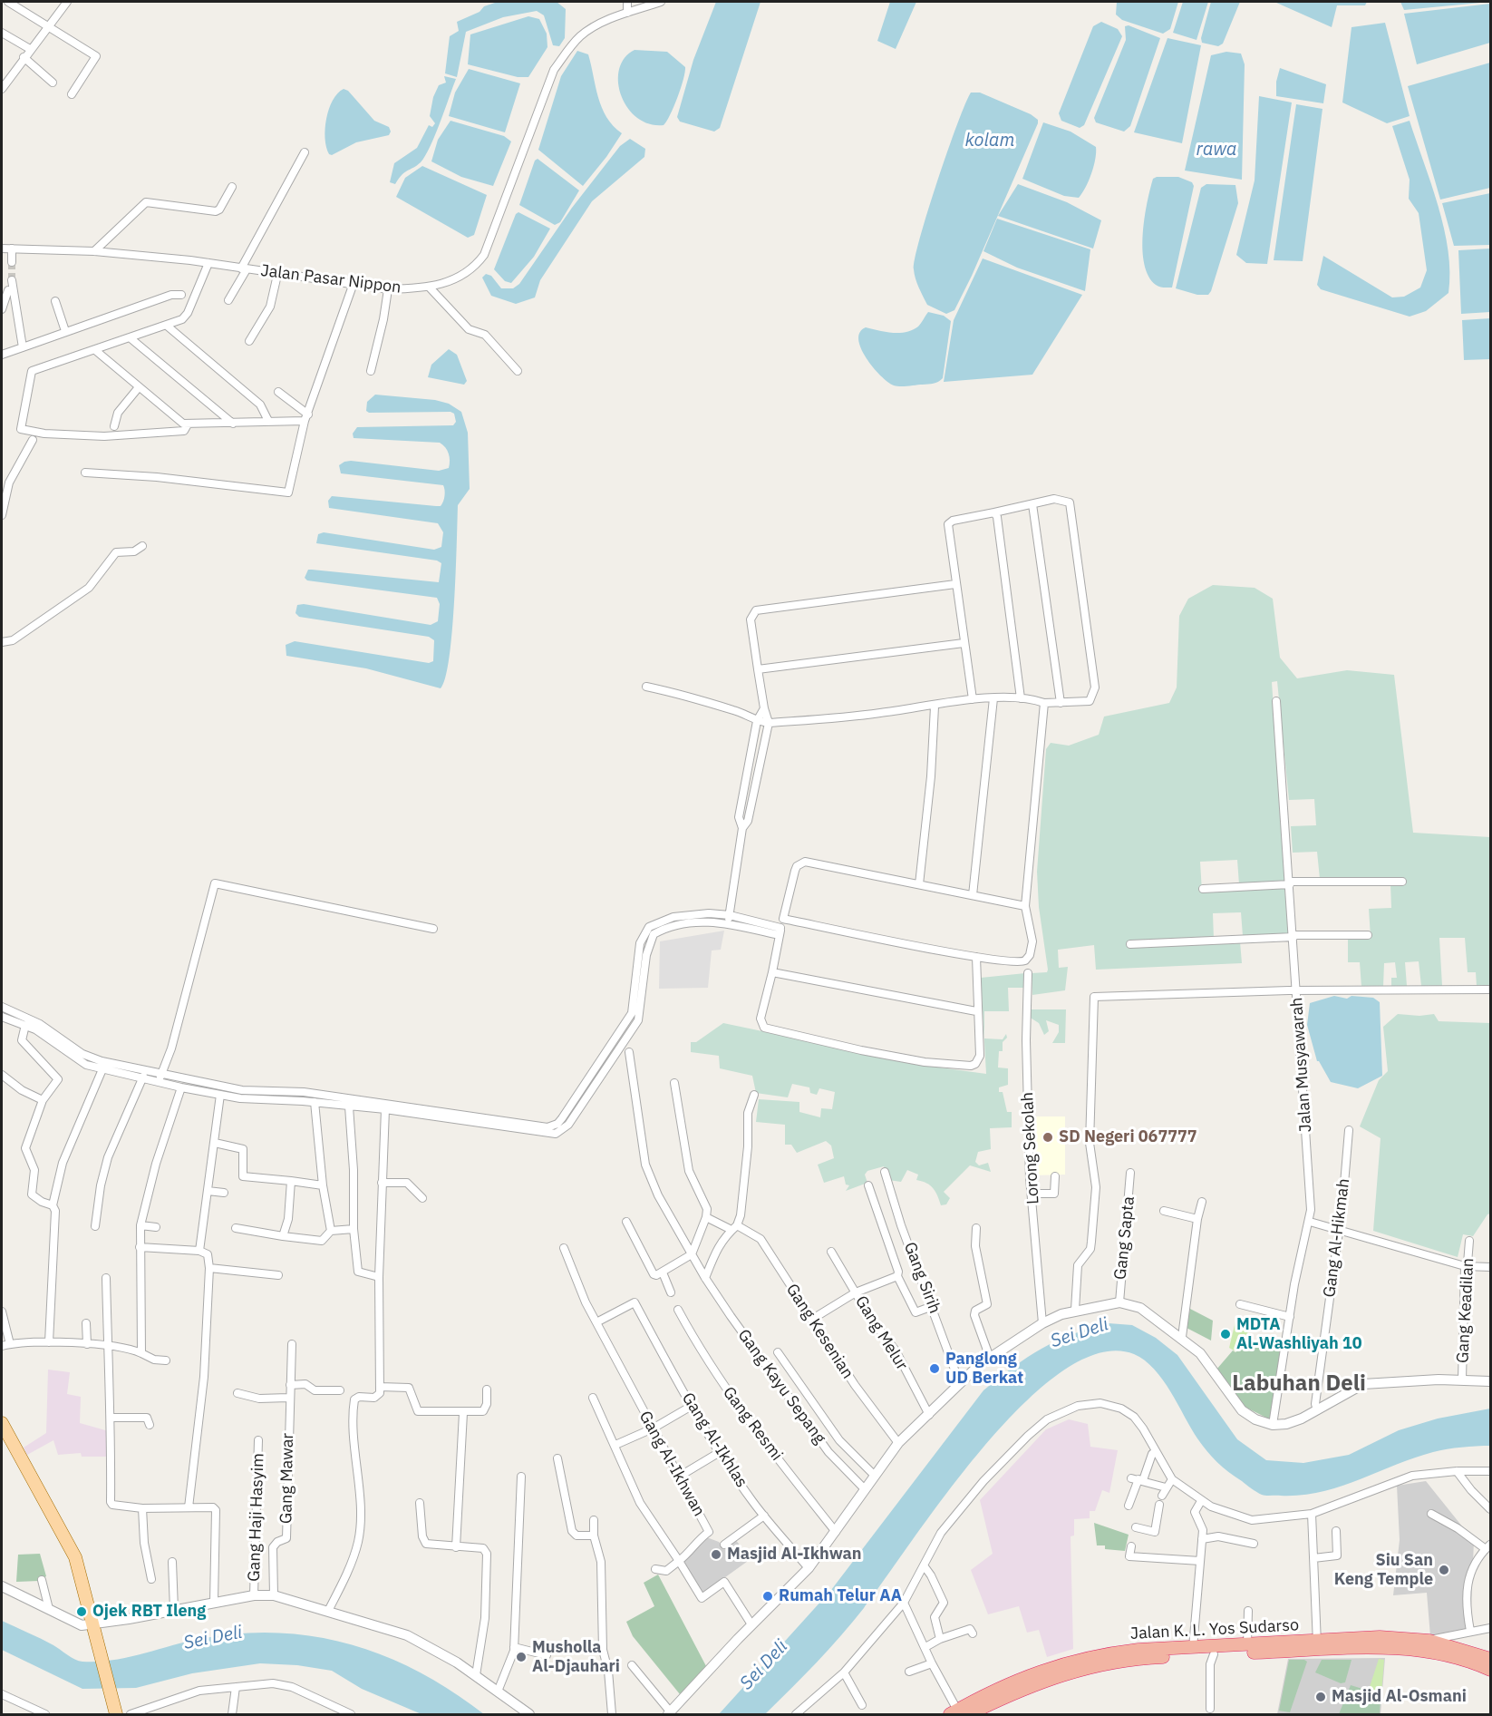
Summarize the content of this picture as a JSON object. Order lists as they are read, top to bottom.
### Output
{
  "streets": {
    "highway": ["Jalan K. L. Yos Sudarso"],
    "street": [
      "Jalan Pasar Nippon",
      "Jalan Musyawarah",
      "Lorong Sekolah",
      "Gang Sapta",
      "Gang Al-Hikmah",
      "Gang Sirih",
      "Gang Keadilan",
      "Gang Kesenian",
      "Gang Melur",
      "Gang Kayu Sepang",
      "Gang Resmi",
      "Gang Al-Ikhlas",
      "Gang Al-Ikhwan",
      "Gang Mawar",
      "Gang Haji Hasyim"
    ]
  },
  "crossings": [
    ["Gang Al-Ikhlas", "Gang Al-Ikhwan"]
  ],
  "districts": ["Labuhan Deli"],
  "water": ["kolam", "rawa", "Sei Deli"],
  "places": [
    "SD Negeri 067777",
    "MDTA Al-Washliyah 10",
    "Panglong UD Berkat",
    "Masjid Al-Ikhwan",
    "Siu San Keng Temple",
    "Rumah Telur AA",
    "Ojek RBT Ileng",
    "Musholla Al-Djauhari",
    "Masjid Al-Osmani"
  ]
}
